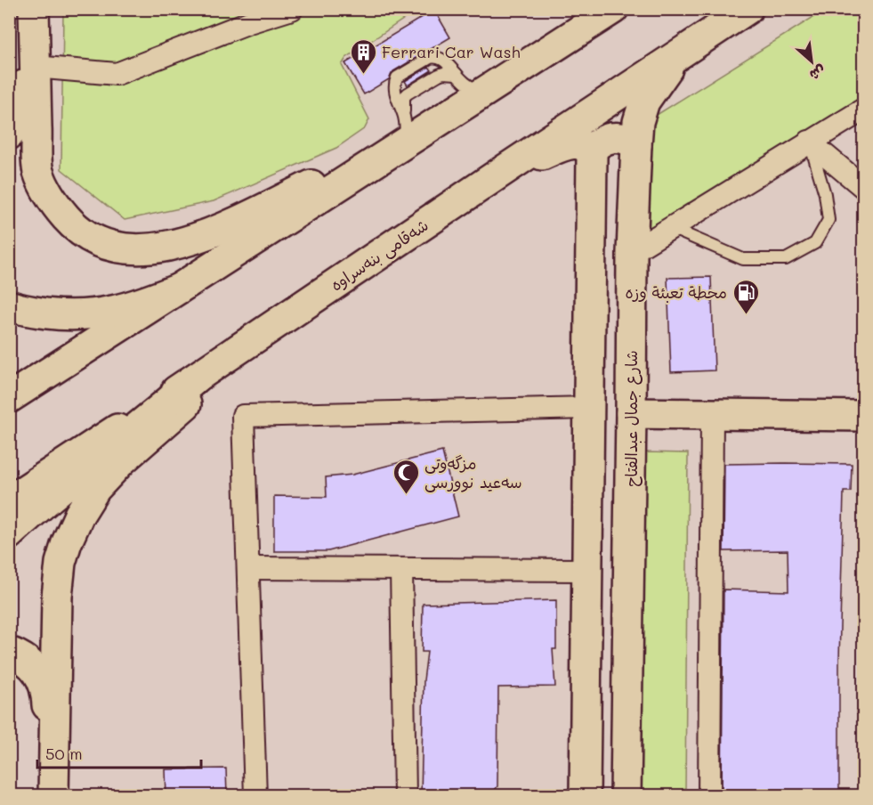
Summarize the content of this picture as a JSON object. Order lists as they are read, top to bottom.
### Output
{
  "streets": {
    "main road": ["شەقامی بنەسراوە", "شارع جمال عبدالفتاح"]
  },
  "crossings": [
    ["شەقامی بنەسراوە", "شارع جمال عبدالفتاح"]
  ],
  "places": {
    "building": ["Ferrari Car Wash"],
    "fuel station": ["محطة تعبئة وزه"],
    "mosque": ["مزگەوتی سەعید نوورسی"]
  },
  "scale_bar": "50 m",
  "north": "bottom right"
}
